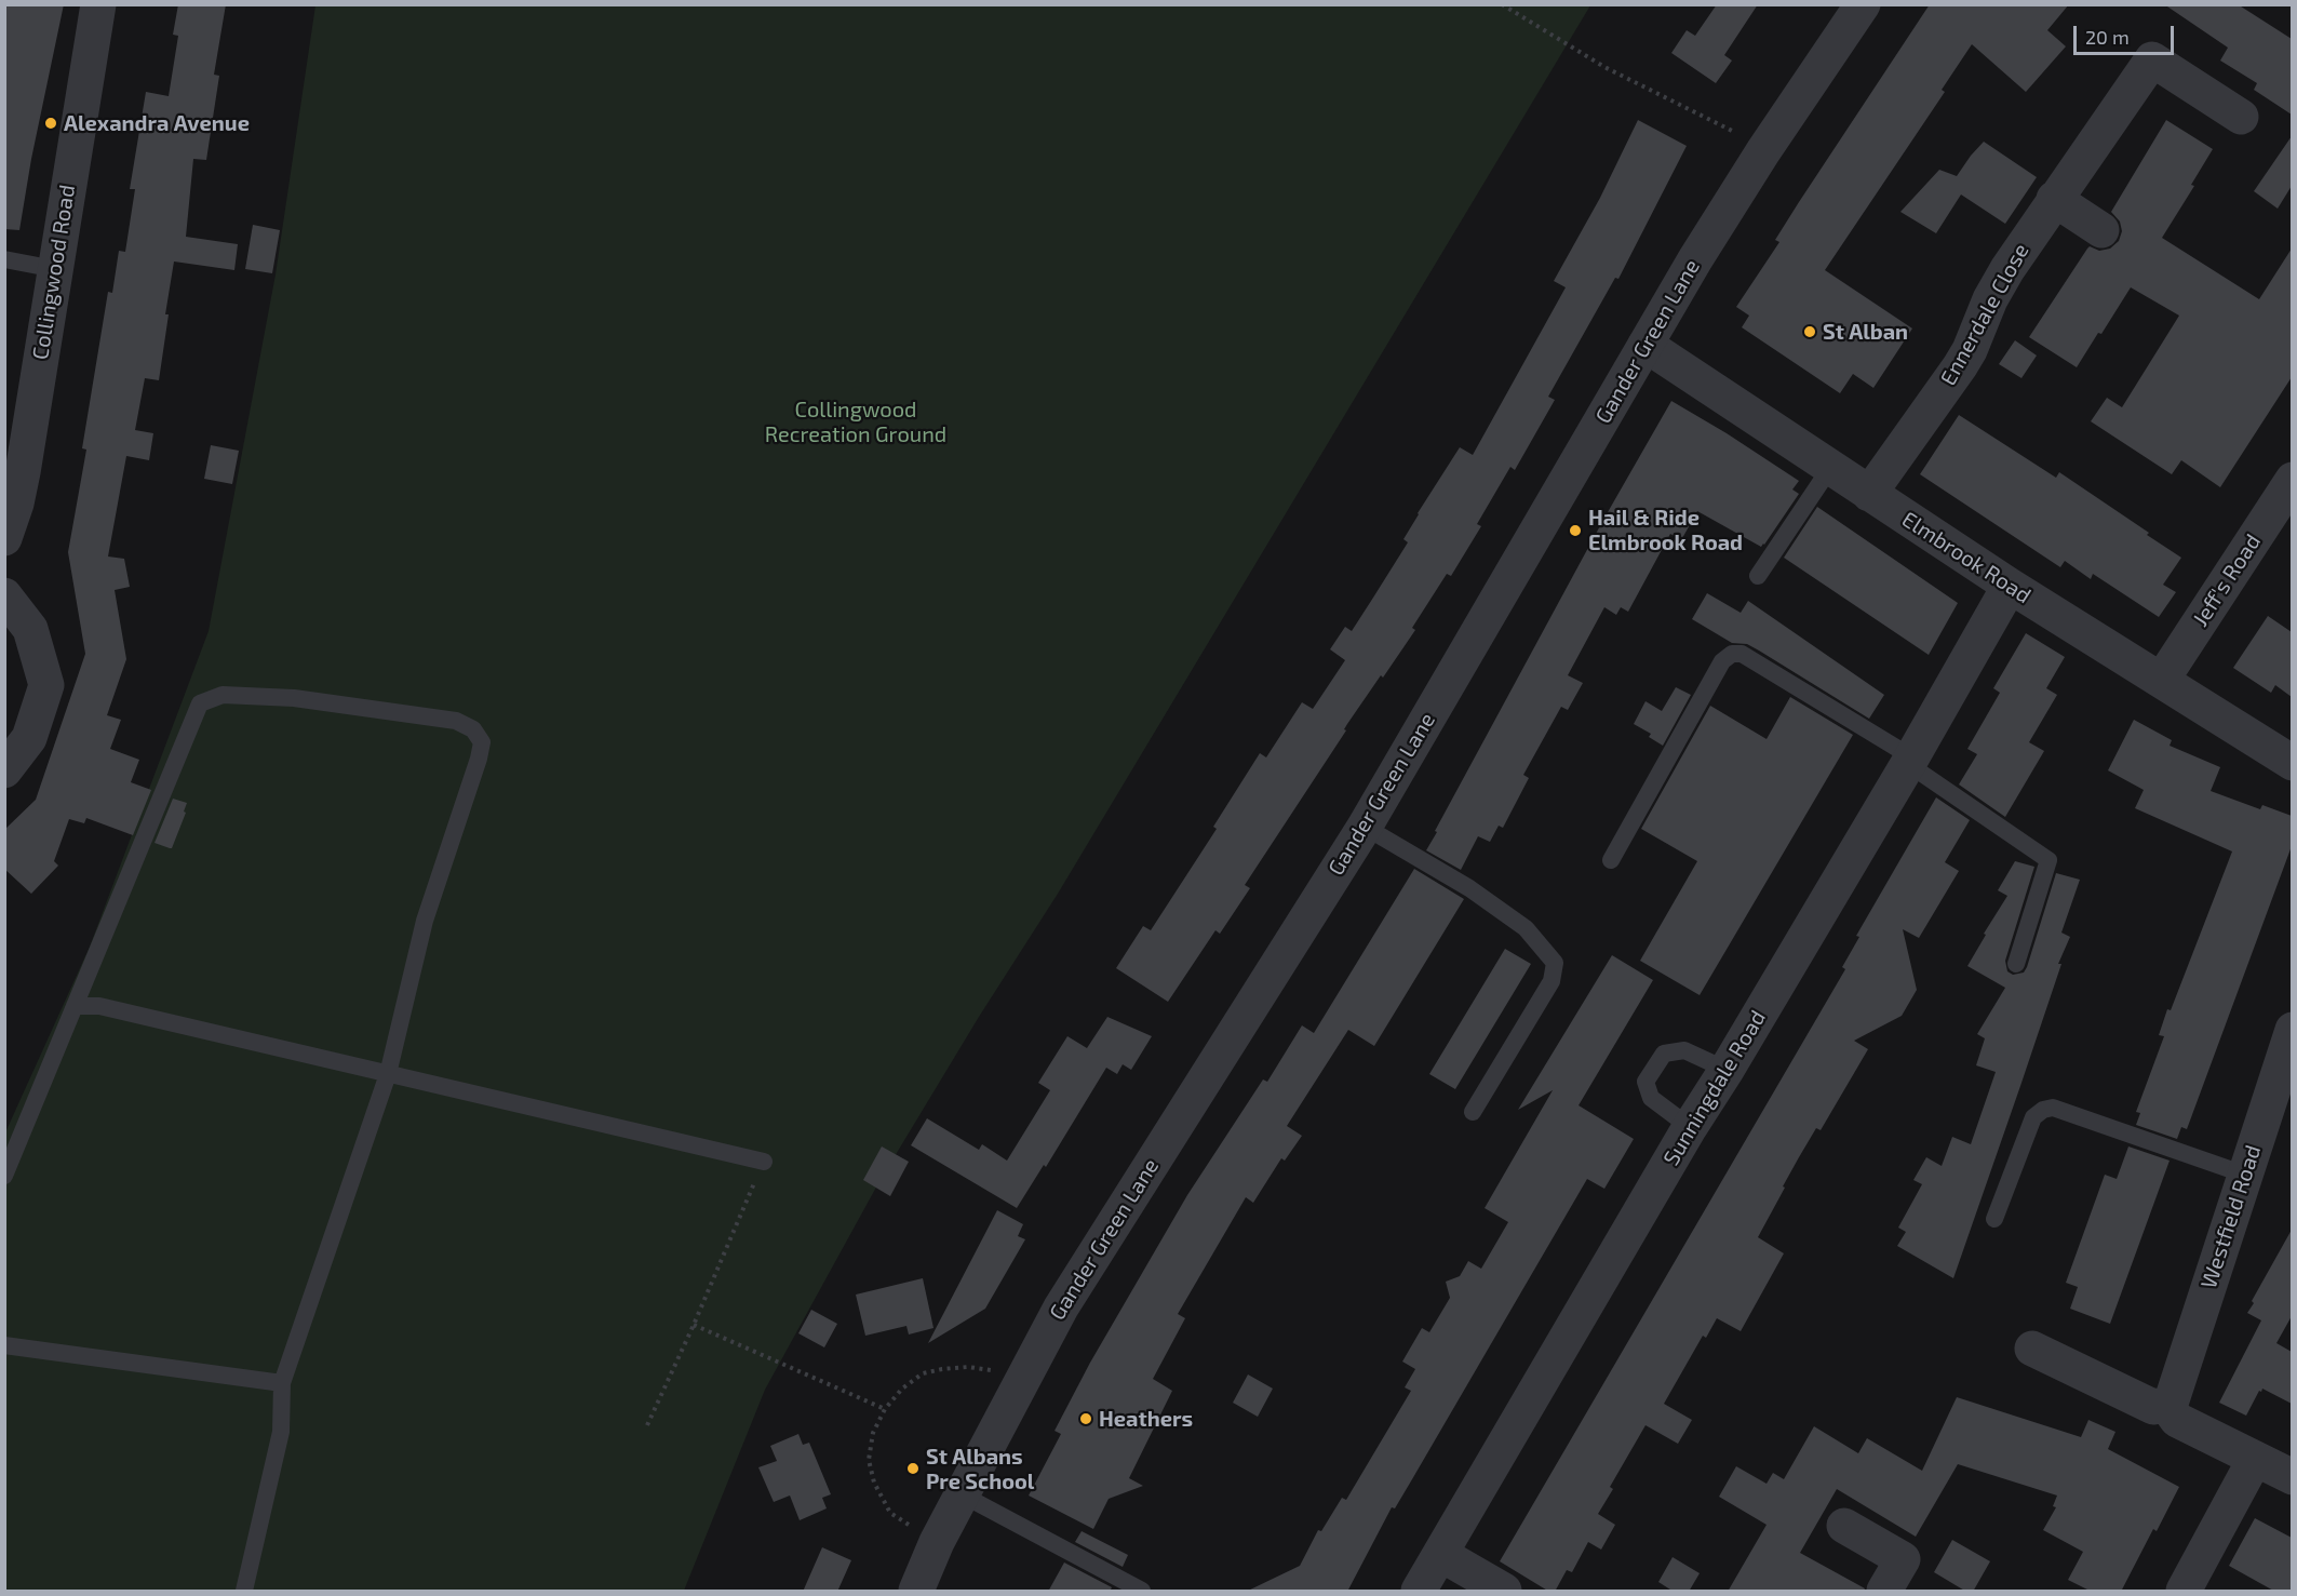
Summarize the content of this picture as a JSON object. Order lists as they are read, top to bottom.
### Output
{
  "streets": {
    "street": [
      "Collingwood Road",
      "Ennerdale Close",
      "Gander Green Lane",
      "Elmbrook Road",
      "Jeff's Road",
      "Sunningdale Road",
      "Westfield Road"
    ]
  },
  "crossings": [
    ["Ennerdale Close", "Elmbrook Road"],
    ["Gander Green Lane", "Elmbrook Road"],
    ["Elmbrook Road", "Jeff's Road"],
    ["Elmbrook Road", "Sunningdale Road"]
  ],
  "parks": ["Collingwood Recreation Ground"],
  "places": [
    "Alexandra Avenue",
    "St Alban",
    "Hail & Ride Elmbrook Road",
    "Heathers",
    "St Albans Pre School"
  ],
  "scale_bar": "20 m"
}
